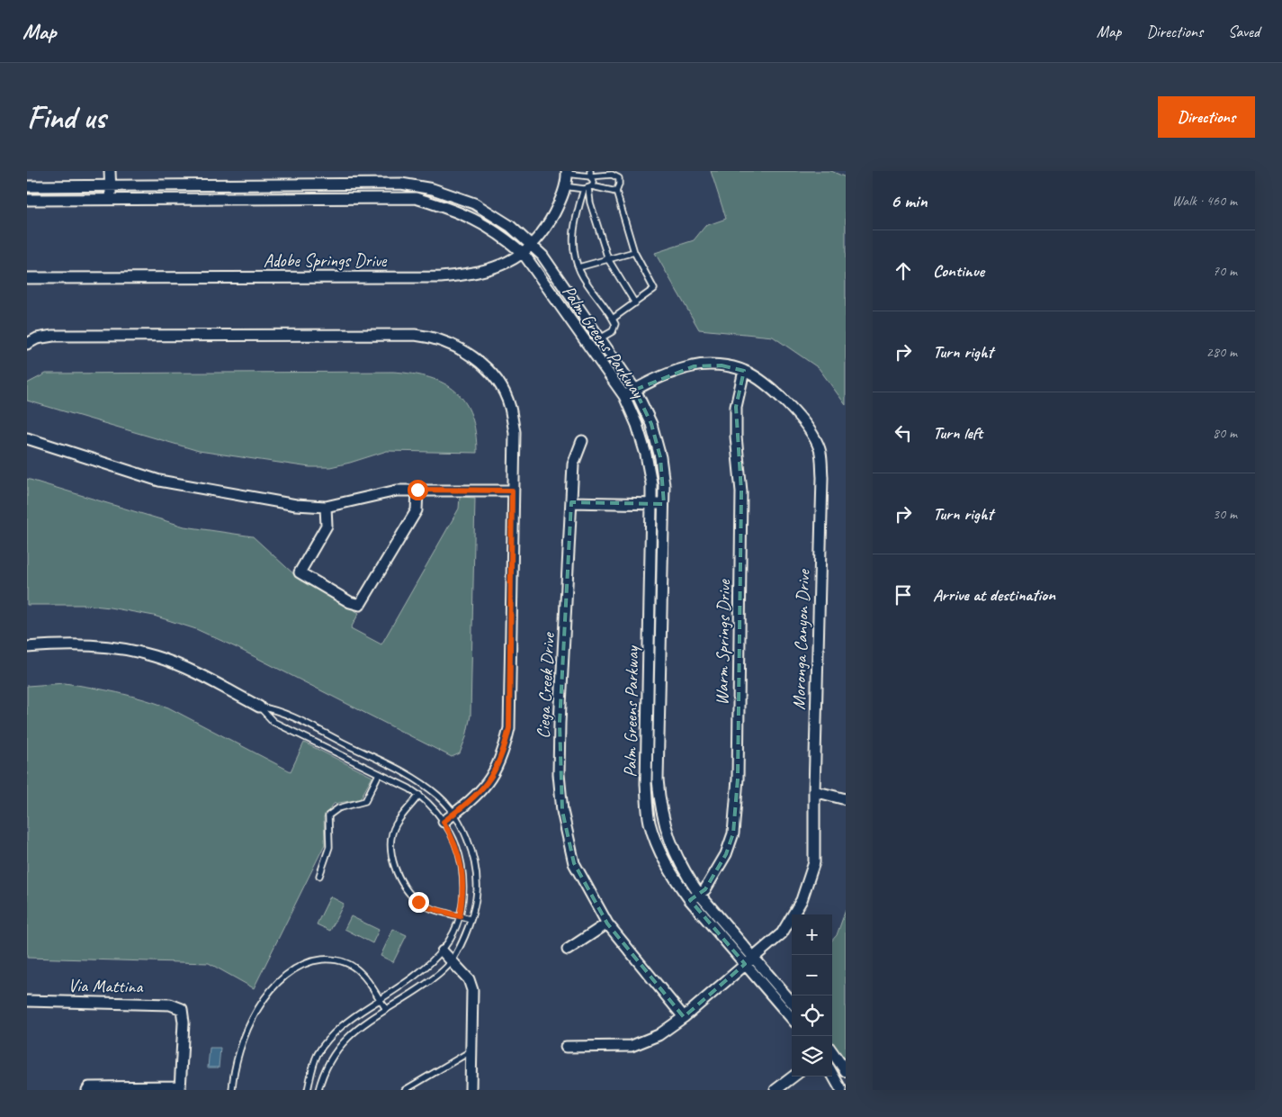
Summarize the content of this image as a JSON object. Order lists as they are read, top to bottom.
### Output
{
  "streets": {
    "street": [
      "Adobe Springs Drive",
      "Palm Greens Parkway",
      "Moronga Canyon Drive",
      "Warm Springs Drive",
      "Ciega Creek Drive",
      "Via Mattina"
    ]
  },
  "crossings": [
    ["Adobe Springs Drive", "Palm Greens Parkway"],
    ["Palm Greens Parkway", "Moronga Canyon Drive"],
    ["Palm Greens Parkway", "Warm Springs Drive"],
    ["Moronga Canyon Drive", "Warm Springs Drive"],
    ["Moronga Canyon Drive", "Ciega Creek Drive"]
  ],
  "page": {
    "header": "Map",
    "nav": ["Map", "Directions", "Saved"],
    "buttons": "Directions",
    "title": "Find us",
    "heading": ["6 min", "Walk · 460 m"],
    "list": [
      ["Continue", "70 m"],
      ["Turn right", "280 m"],
      ["Turn left", "80 m"],
      ["Turn right", "30 m"],
      "Arrive at destination"
    ],
    "map_buttons": ["+", "−"]
  }
}
